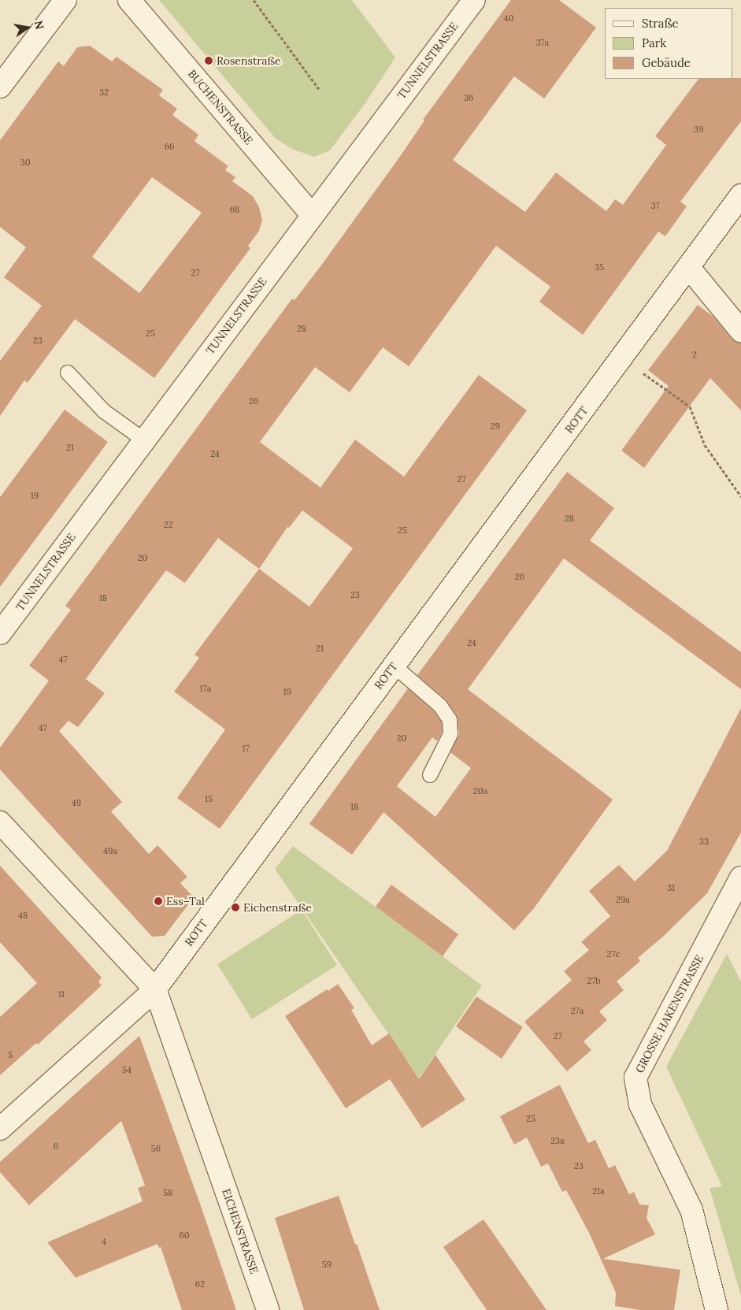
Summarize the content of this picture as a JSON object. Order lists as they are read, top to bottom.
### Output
{
  "streets": {
    "street": [
      "TUNNELSTRASSE",
      "BUCHENSTRASSE",
      "ROTT",
      "GROSSE HAKENSTRASSE",
      "EICHENSTRASSE"
    ]
  },
  "crossings": [
    ["TUNNELSTRASSE", "BUCHENSTRASSE"],
    ["ROTT", "EICHENSTRASSE"]
  ],
  "places": ["Rosenstraße", "Ess–Tal", "Eichenstraße"],
  "house_numbers": [
    "40",
    "37a",
    "32",
    "36",
    "39",
    "66",
    "30",
    "37",
    "68",
    "35",
    "27",
    "28",
    "25",
    "23",
    "2",
    "26",
    "29",
    "21",
    "24",
    "27",
    "19",
    "28",
    "22",
    "25",
    "20",
    "26",
    "23",
    "18",
    "24",
    "21",
    "47",
    "17a",
    "19",
    "47",
    "20",
    "17",
    "20a",
    "15",
    "49",
    "18",
    "33",
    "49a",
    "31",
    "29a",
    "48",
    "27c",
    "27b",
    "11",
    "27a",
    "27",
    "5",
    "54",
    "25",
    "23a",
    "6",
    "56",
    "23",
    "21a",
    "58",
    "60",
    "4",
    "59",
    "62"
  ],
  "legend": ["Straße", "Park", "Gebäude"],
  "north": "right"
}
